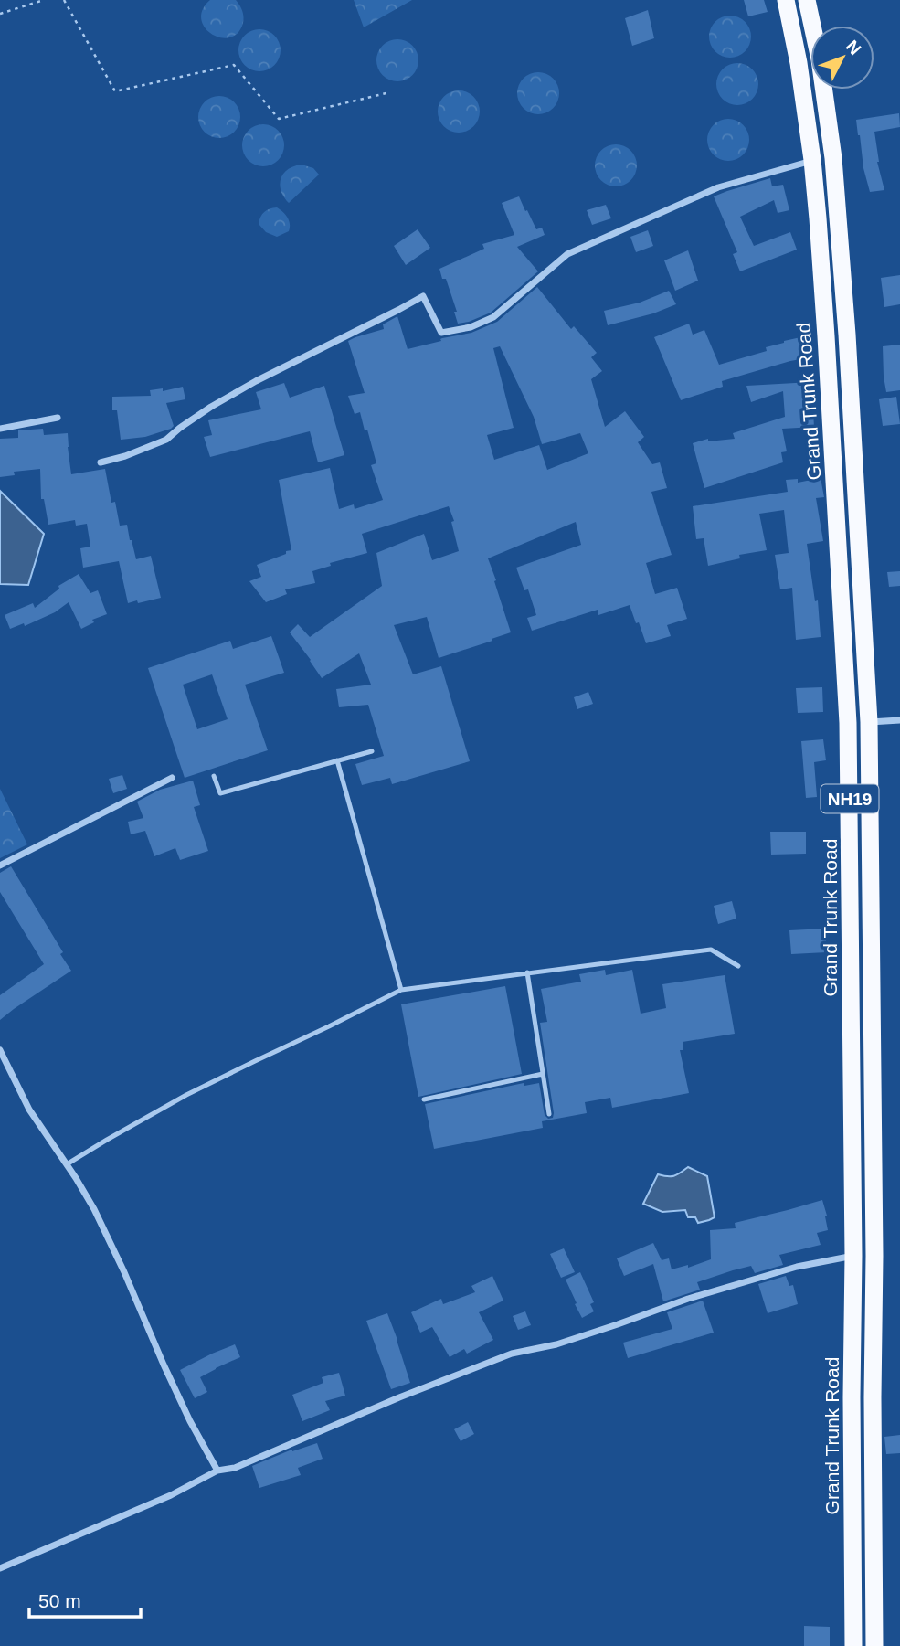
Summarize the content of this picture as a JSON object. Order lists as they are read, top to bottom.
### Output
{
  "streets": {
    "highway": ["Grand Trunk Road", "NH19"]
  },
  "scale_bar": "50 m",
  "north": "top right"
}
